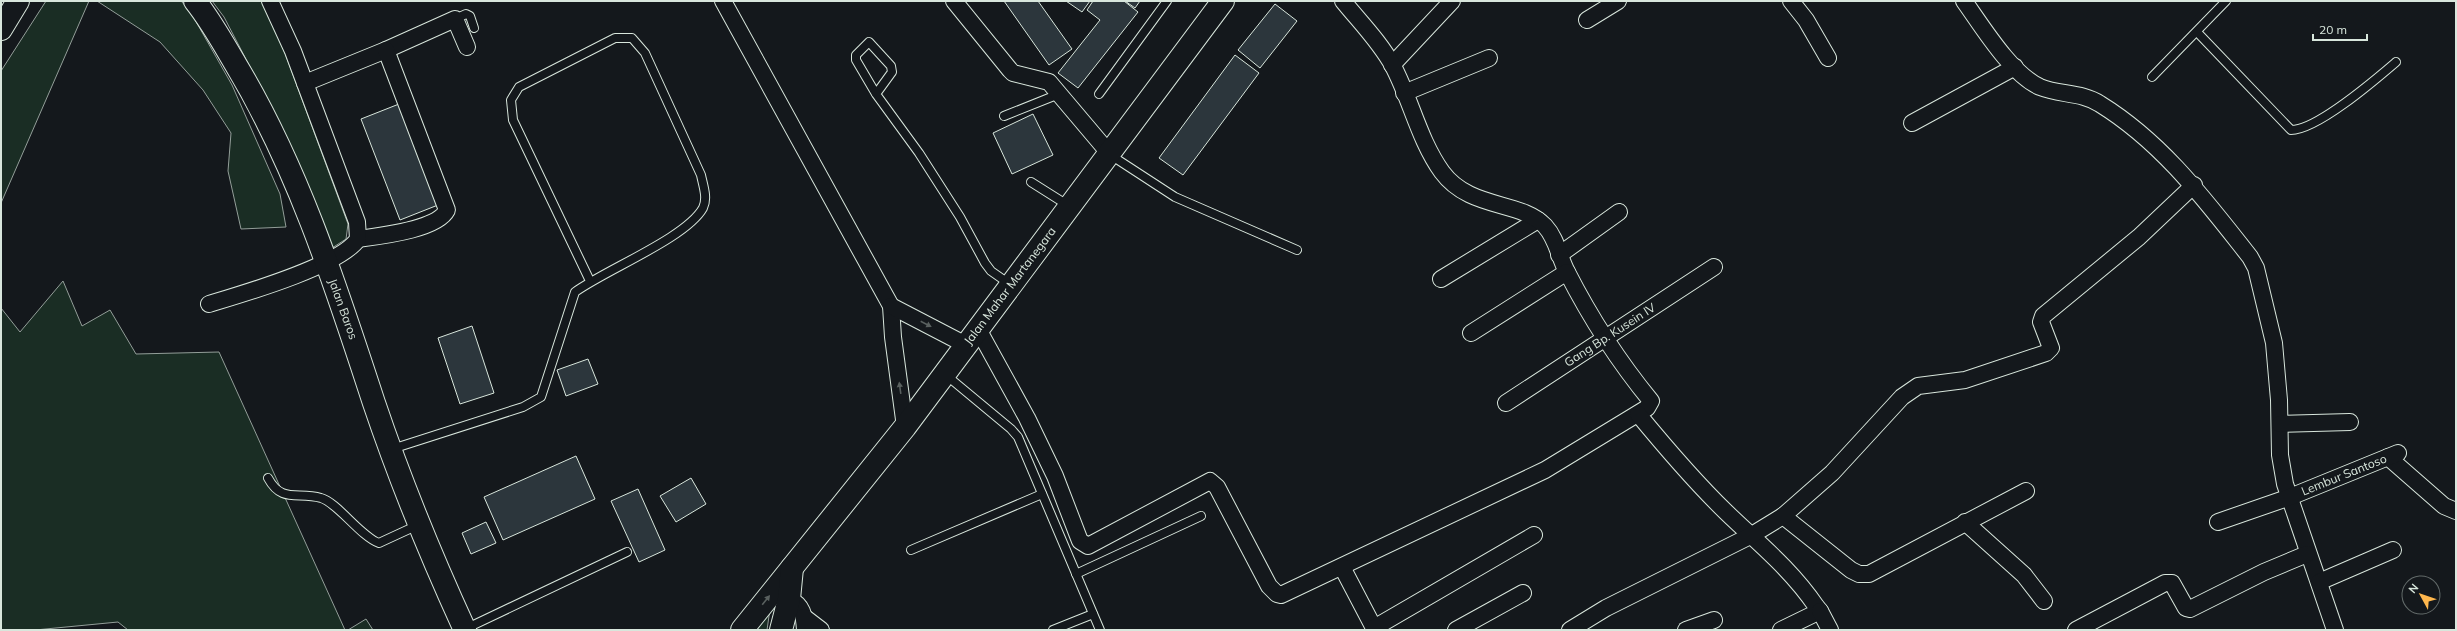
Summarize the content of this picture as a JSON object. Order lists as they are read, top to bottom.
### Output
{
  "streets": {
    "main road": ["Jalan Mahar Martanegara", "Jalan Baros"],
    "street": ["Gang Bp. Kusein IV", "Lembur Santoso"]
  },
  "scale_bar": "20 m",
  "north": "top left"
}
